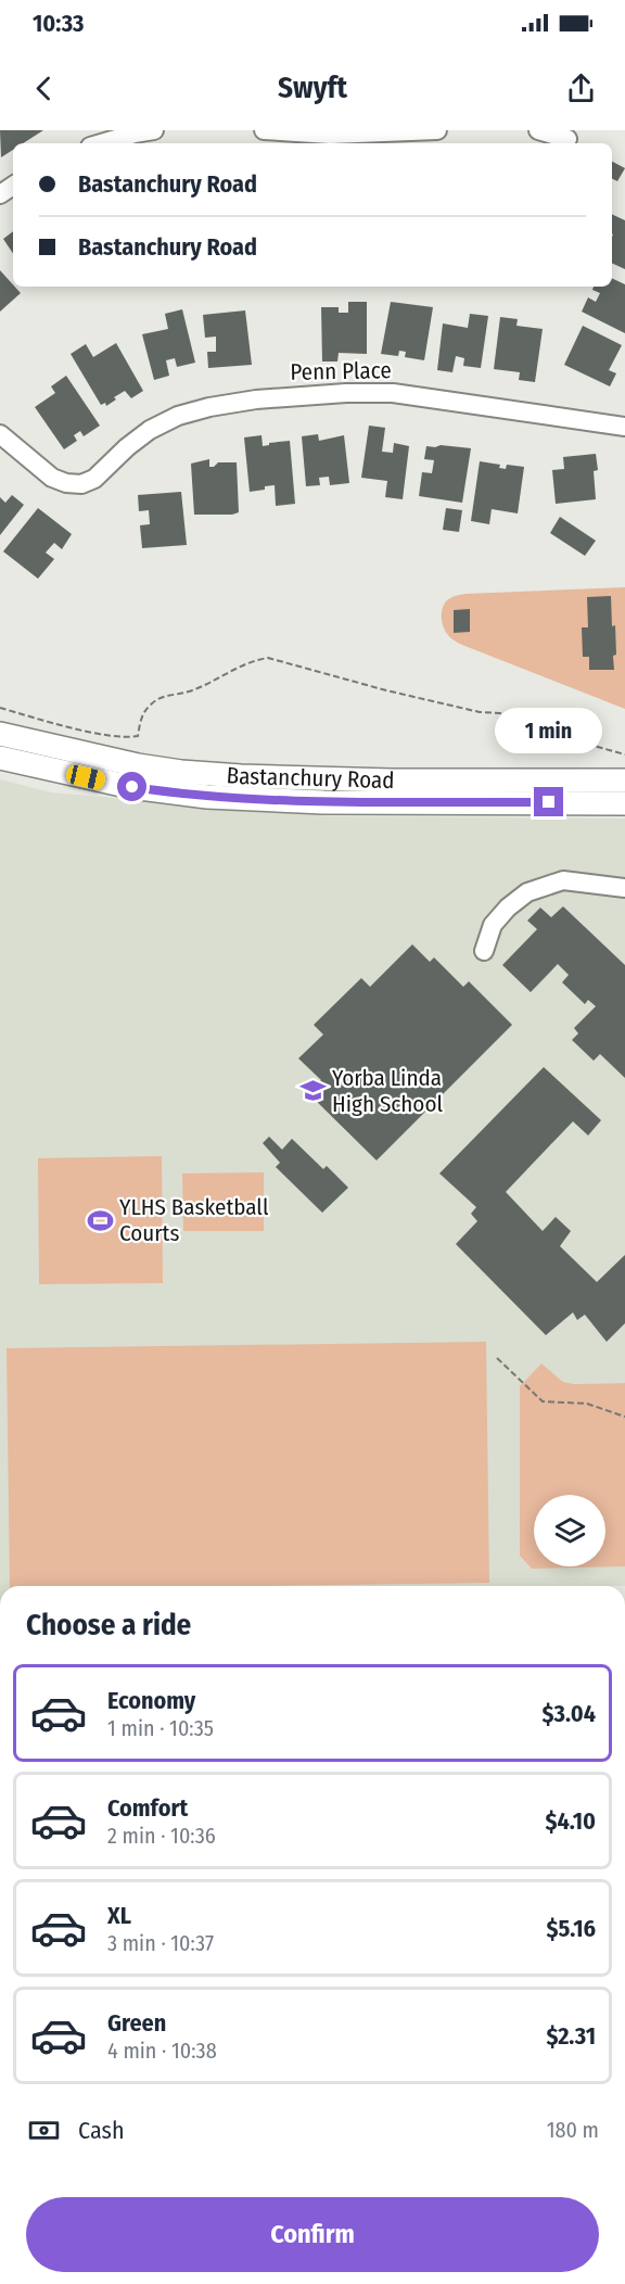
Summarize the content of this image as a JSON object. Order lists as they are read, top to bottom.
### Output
{
  "streets": {
    "main road": ["Bastanchury Road"],
    "street": ["Penn Place"]
  },
  "places": {
    "school or university": ["Yorba Linda High School"],
    "sports": ["YLHS Basketball Courts"]
  },
  "page": {
    "status": "10:33",
    "header": "Swyft",
    "banner": ["Bastanchury Road", "Bastanchury Road"],
    "bubble": "1 min",
    "heading": "Choose a ride",
    "list": [
      {
        "name": "Economy",
        "note": "1 min · 10:35",
        "value": "$3.04"
      },
      {
        "name": "Comfort",
        "note": "2 min · 10:36",
        "value": "$4.10"
      },
      {
        "name": "XL",
        "note": "3 min · 10:37",
        "value": "$5.16"
      },
      {
        "name": "Green",
        "note": "4 min · 10:38",
        "value": "$2.31"
      }
    ],
    "pay": ["Cash", "180 m"],
    "buttons": "Confirm"
  }
}
